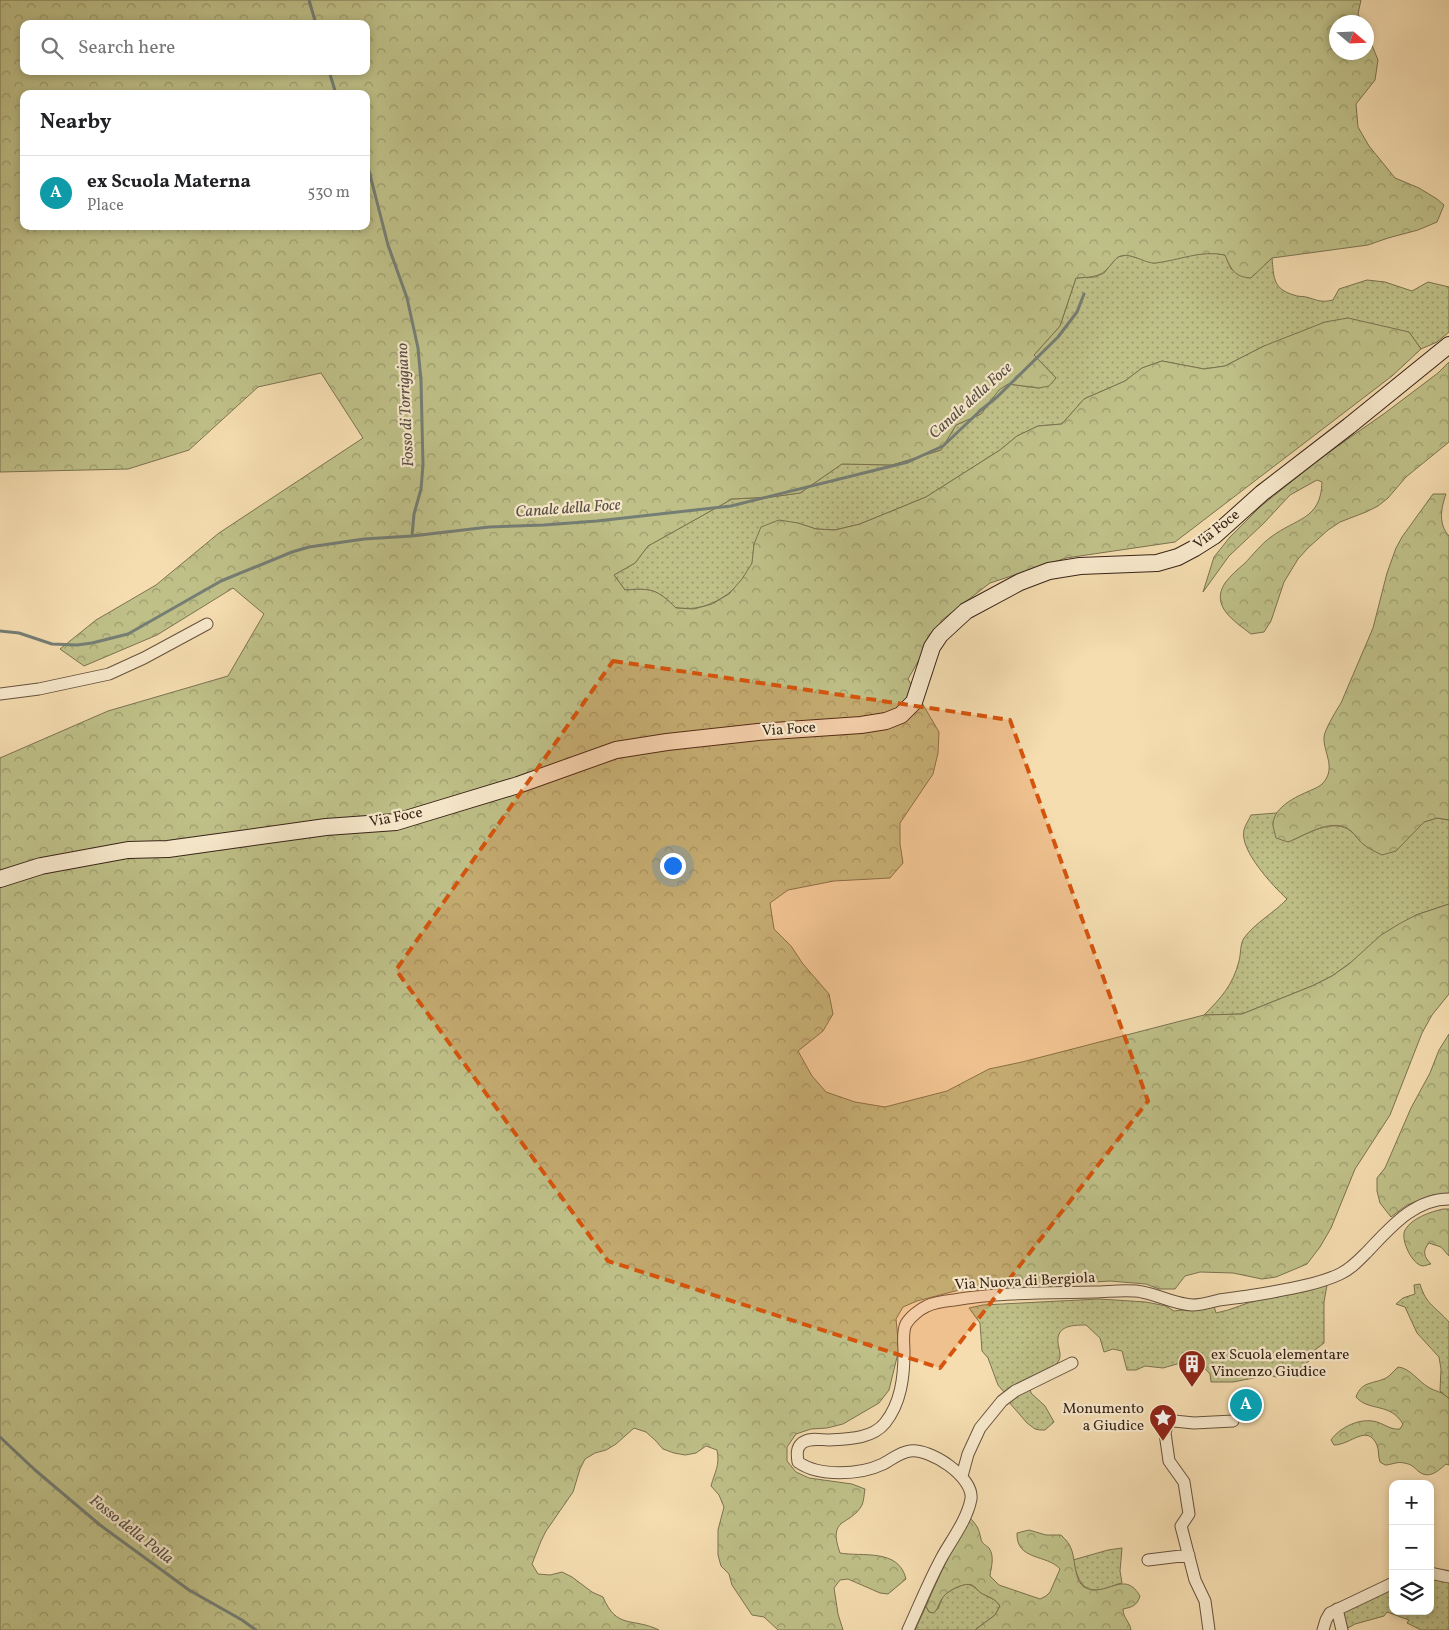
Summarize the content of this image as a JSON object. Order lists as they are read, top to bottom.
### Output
{
  "streets": {
    "main road": ["Via Foce"],
    "street": ["Via Nuova di Bergiola"]
  },
  "water": ["Canale della Foce", "Fosso di Torriggiano", "Fosso della Polla"],
  "places": {
    "building": ["ex Scuola elementare Vincenzo Giudice"],
    "place": ["Monumento a Giudice"]
  },
  "north": "right",
  "page": {
    "search": "Search here",
    "heading": "Nearby",
    "list": [
      {
        "mark": "A",
        "name": "ex Scuola Materna",
        "note": "Place",
        "value": "530 m"
      }
    ],
    "pins": "A",
    "map_buttons": ["+", "−"]
  }
}
